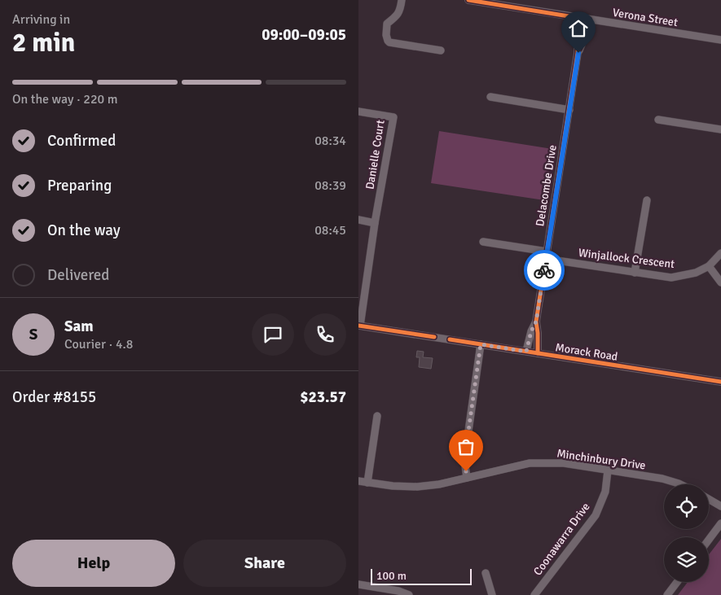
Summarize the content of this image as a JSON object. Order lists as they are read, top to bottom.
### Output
{
  "streets": {
    "street": [
      "Verona Street",
      "Danielle Court",
      "Delacombe Drive",
      "Winjallock Crescent",
      "Morack Road",
      "Minchinbury Drive",
      "Coonawarra Drive"
    ]
  },
  "crossings": [
    ["Verona Street", "Delacombe Drive"],
    ["Danielle Court", "Morack Road"],
    ["Delacombe Drive", "Winjallock Crescent"],
    ["Delacombe Drive", "Morack Road"],
    ["Minchinbury Drive", "Coonawarra Drive"]
  ],
  "scale_bar": "100 m",
  "page": {
    "heading": ["2 min", "Arriving in", "09:00–09:05"],
    "panel": [
      "Sam",
      "Courier · 4.8",
      "Order #8155",
      "$23.57"
    ],
    "bar": "On the way · 220 m",
    "list": [
      ["Confirmed", "08:34"],
      ["Preparing", "08:39"],
      ["On the way", "08:45"],
      "Delivered"
    ],
    "round": "S",
    "buttons": ["Help", "Share"],
    "scale": "100 m"
  }
}
